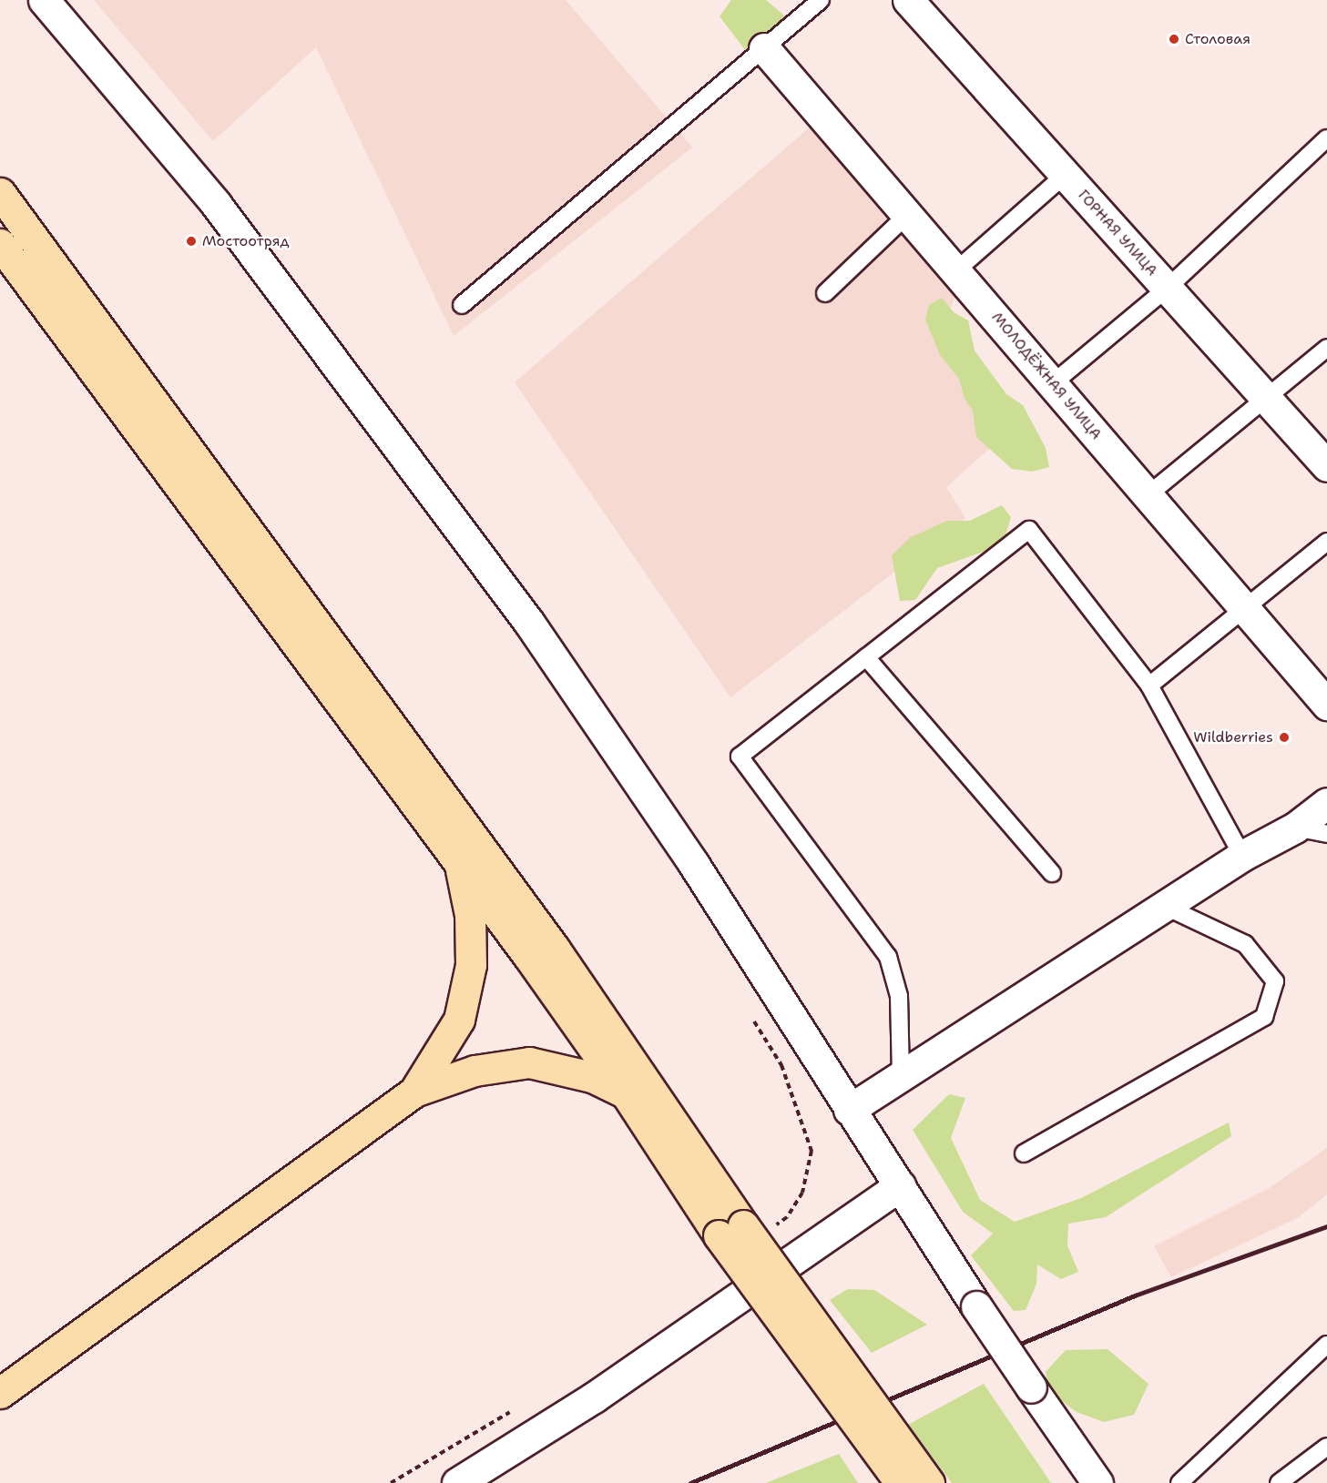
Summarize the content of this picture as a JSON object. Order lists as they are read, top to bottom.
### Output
{
  "streets": {
    "street": ["ГОРНАЯ УЛИЦА", "МОЛОДЁЖНАЯ УЛИЦА"]
  },
  "places": ["Столовая", "Мостоотряд", "Wildberries"]
}
